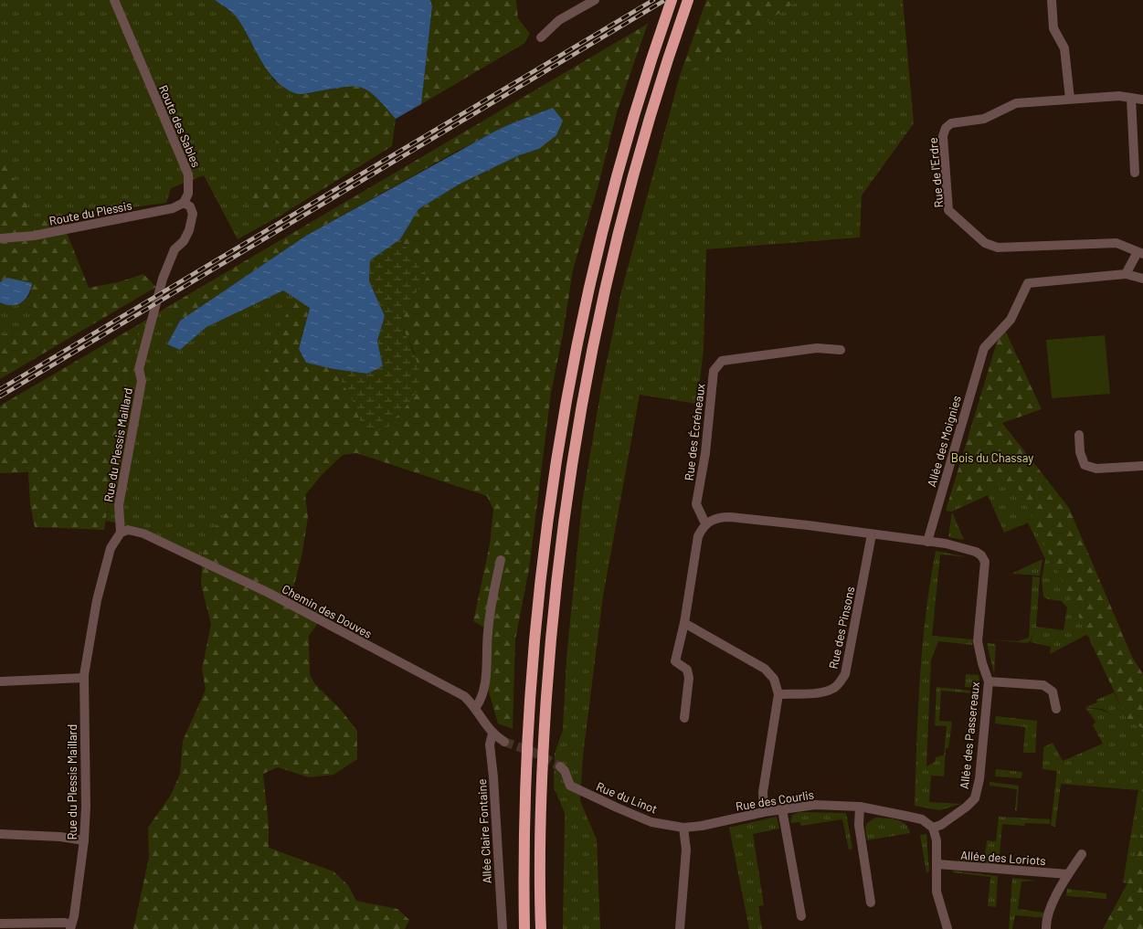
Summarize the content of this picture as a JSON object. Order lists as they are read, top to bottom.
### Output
{
  "streets": {
    "street": [
      "Route des Sables",
      "Rue de l'Erdre",
      "Route du Plessis",
      "Rue des Écréneaux",
      "Allée des Moignies",
      "Rue du Plessis Maillard",
      "Chemin des Douves",
      "Rue des Pinsons",
      "Allée des Passereaux",
      "Rue du Linot",
      "Rue des Courlis",
      "Allée Claire Fontaine",
      "Allée des Loriots"
    ]
  },
  "crossings": [
    ["Route des Sables", "Route du Plessis"],
    ["Route des Sables", "Rue du Plessis Maillard"],
    ["Route du Plessis", "Rue du Plessis Maillard"],
    ["Allée des Moignies", "Allée des Passereaux"],
    ["Rue du Plessis Maillard", "Chemin des Douves"],
    ["Chemin des Douves", "Allée Claire Fontaine"],
    ["Allée des Passereaux", "Rue des Courlis"],
    ["Rue du Linot", "Rue des Courlis"]
  ],
  "parks": ["Bois du Chassay"]
}
